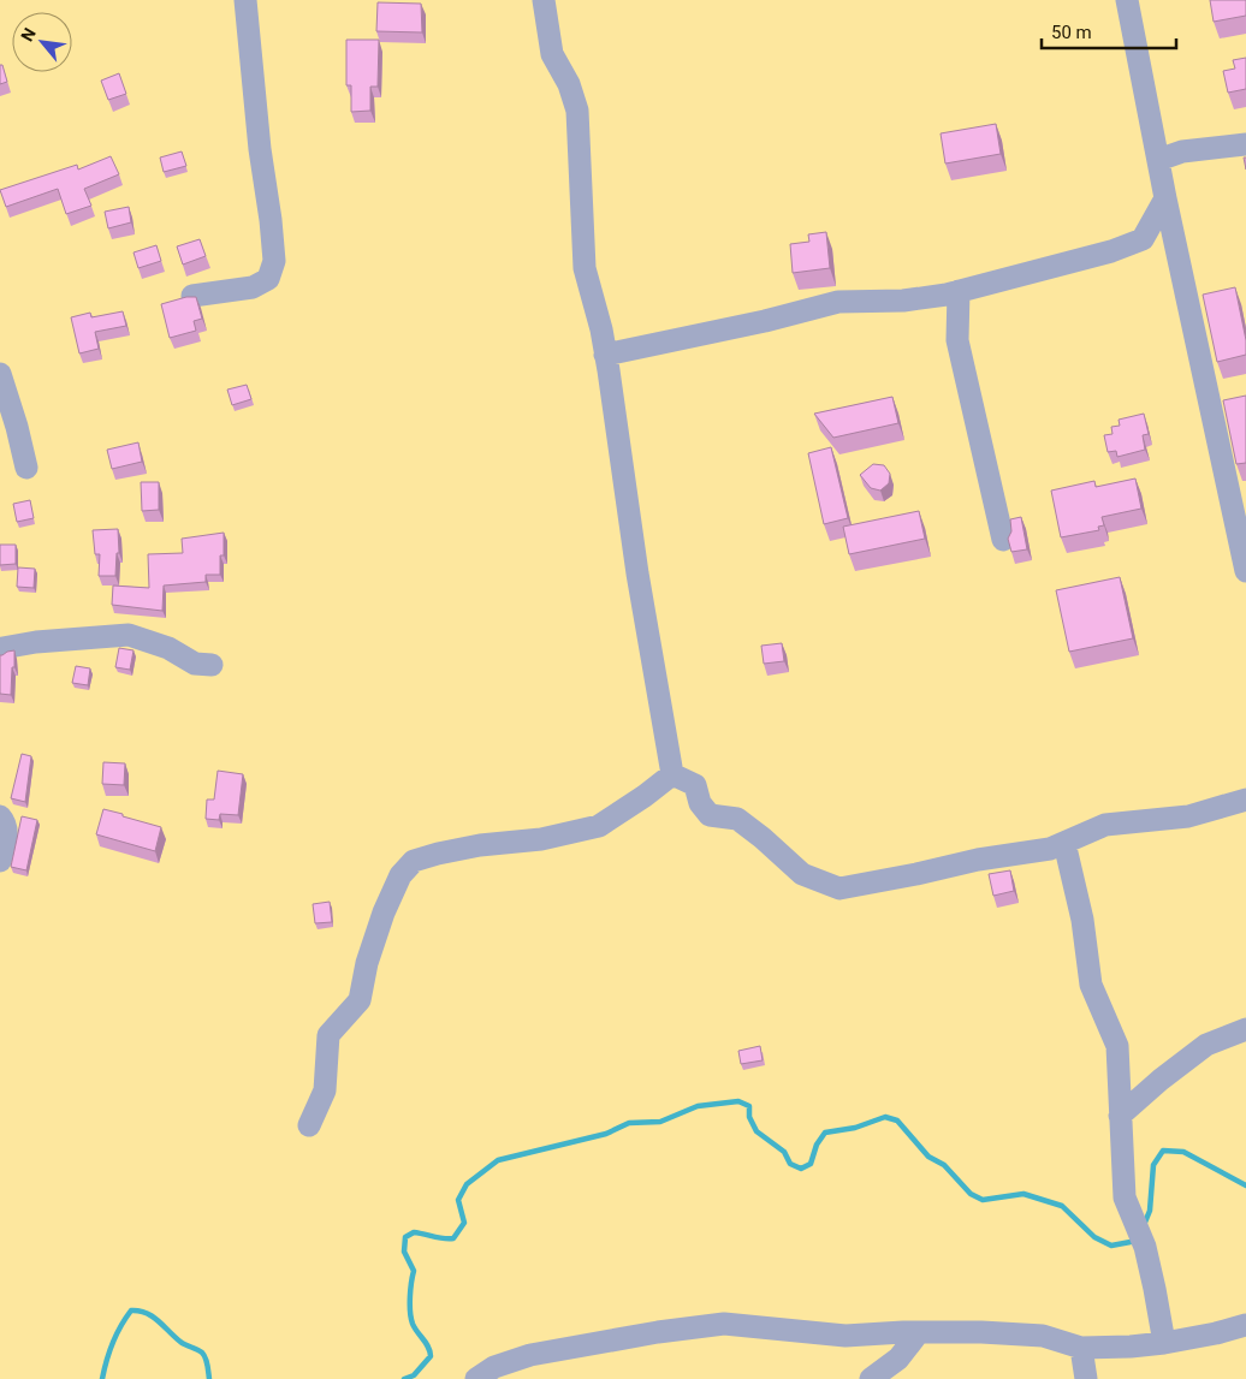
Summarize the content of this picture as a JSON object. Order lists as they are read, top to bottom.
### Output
{
  "scale_bar": "50 m",
  "north": "top left"
}
